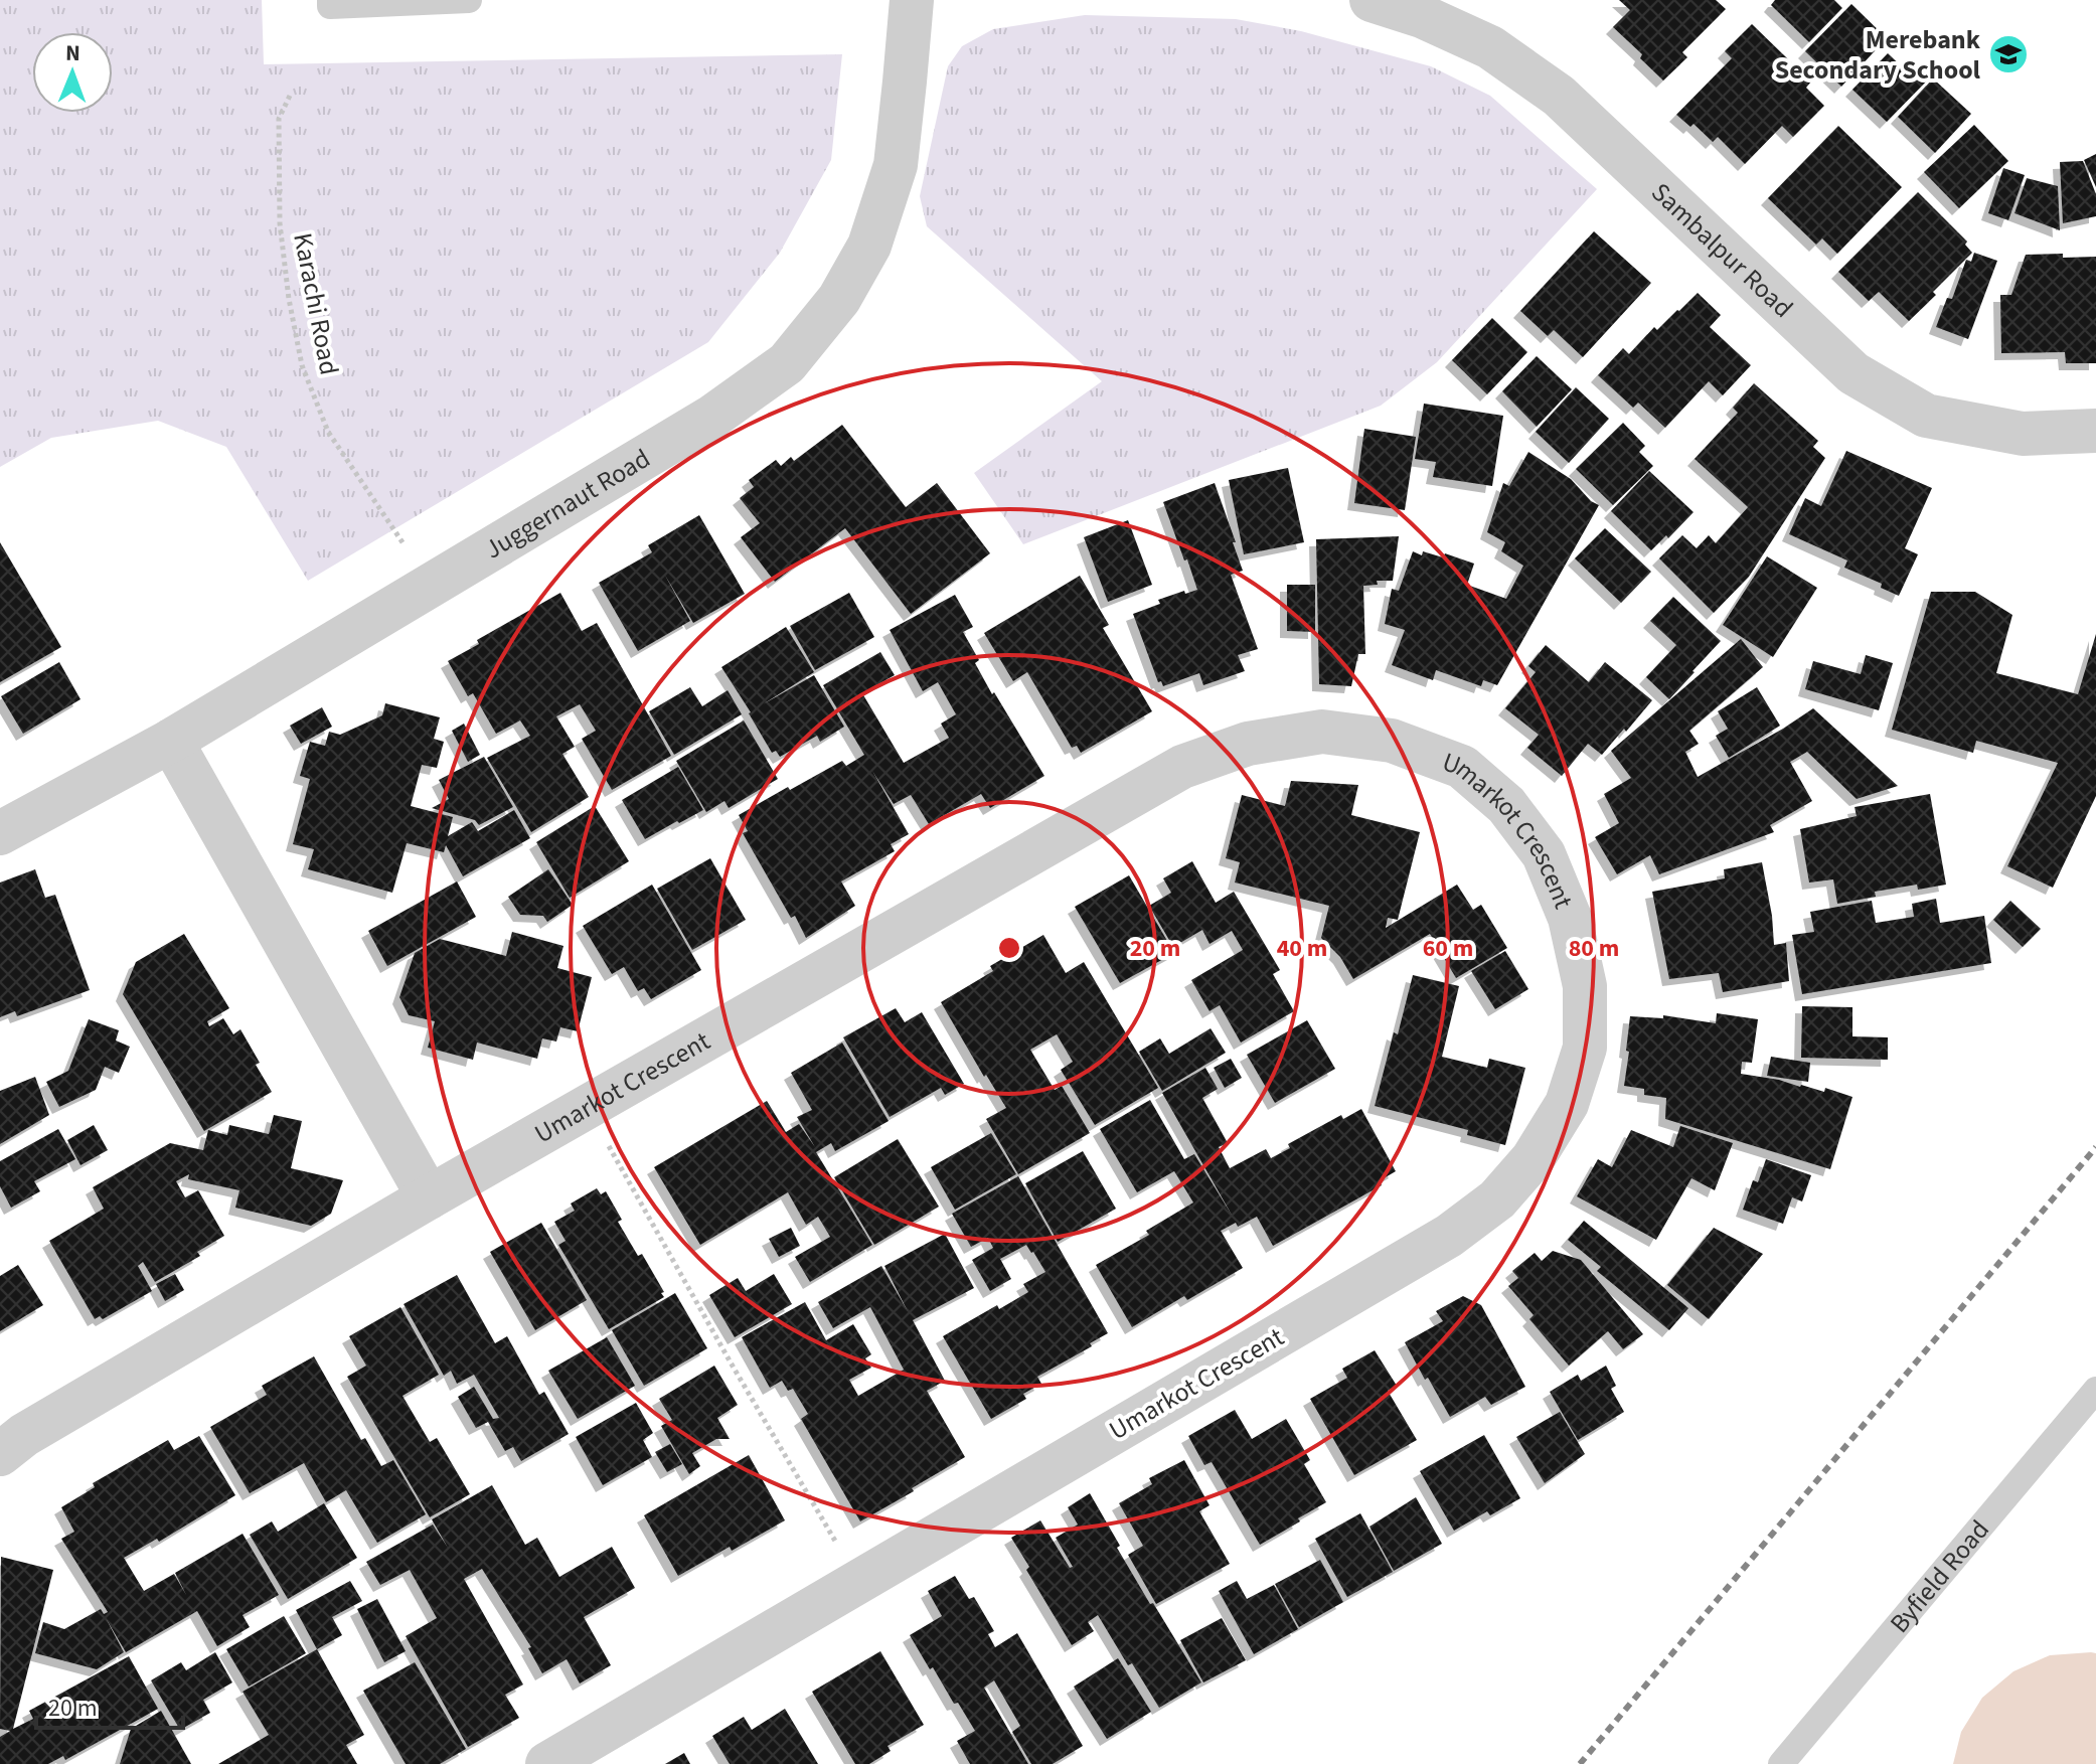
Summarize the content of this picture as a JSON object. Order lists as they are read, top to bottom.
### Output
{
  "streets": {
    "street": ["Sambalpur Road", "Juggernaut Road", "Umarkot Crescent"],
    "lane": ["Byfield Road"],
    "path": ["Karachi Road"]
  },
  "crossings": [
    ["Karachi Road", "Juggernaut Road"]
  ],
  "places": {
    "school or university": ["Merebank Secondary School"]
  },
  "scale_bar": "20 m",
  "north": "top",
  "rings": [
    "20 m",
    "40 m",
    "60 m",
    "80 m"
  ]
}
